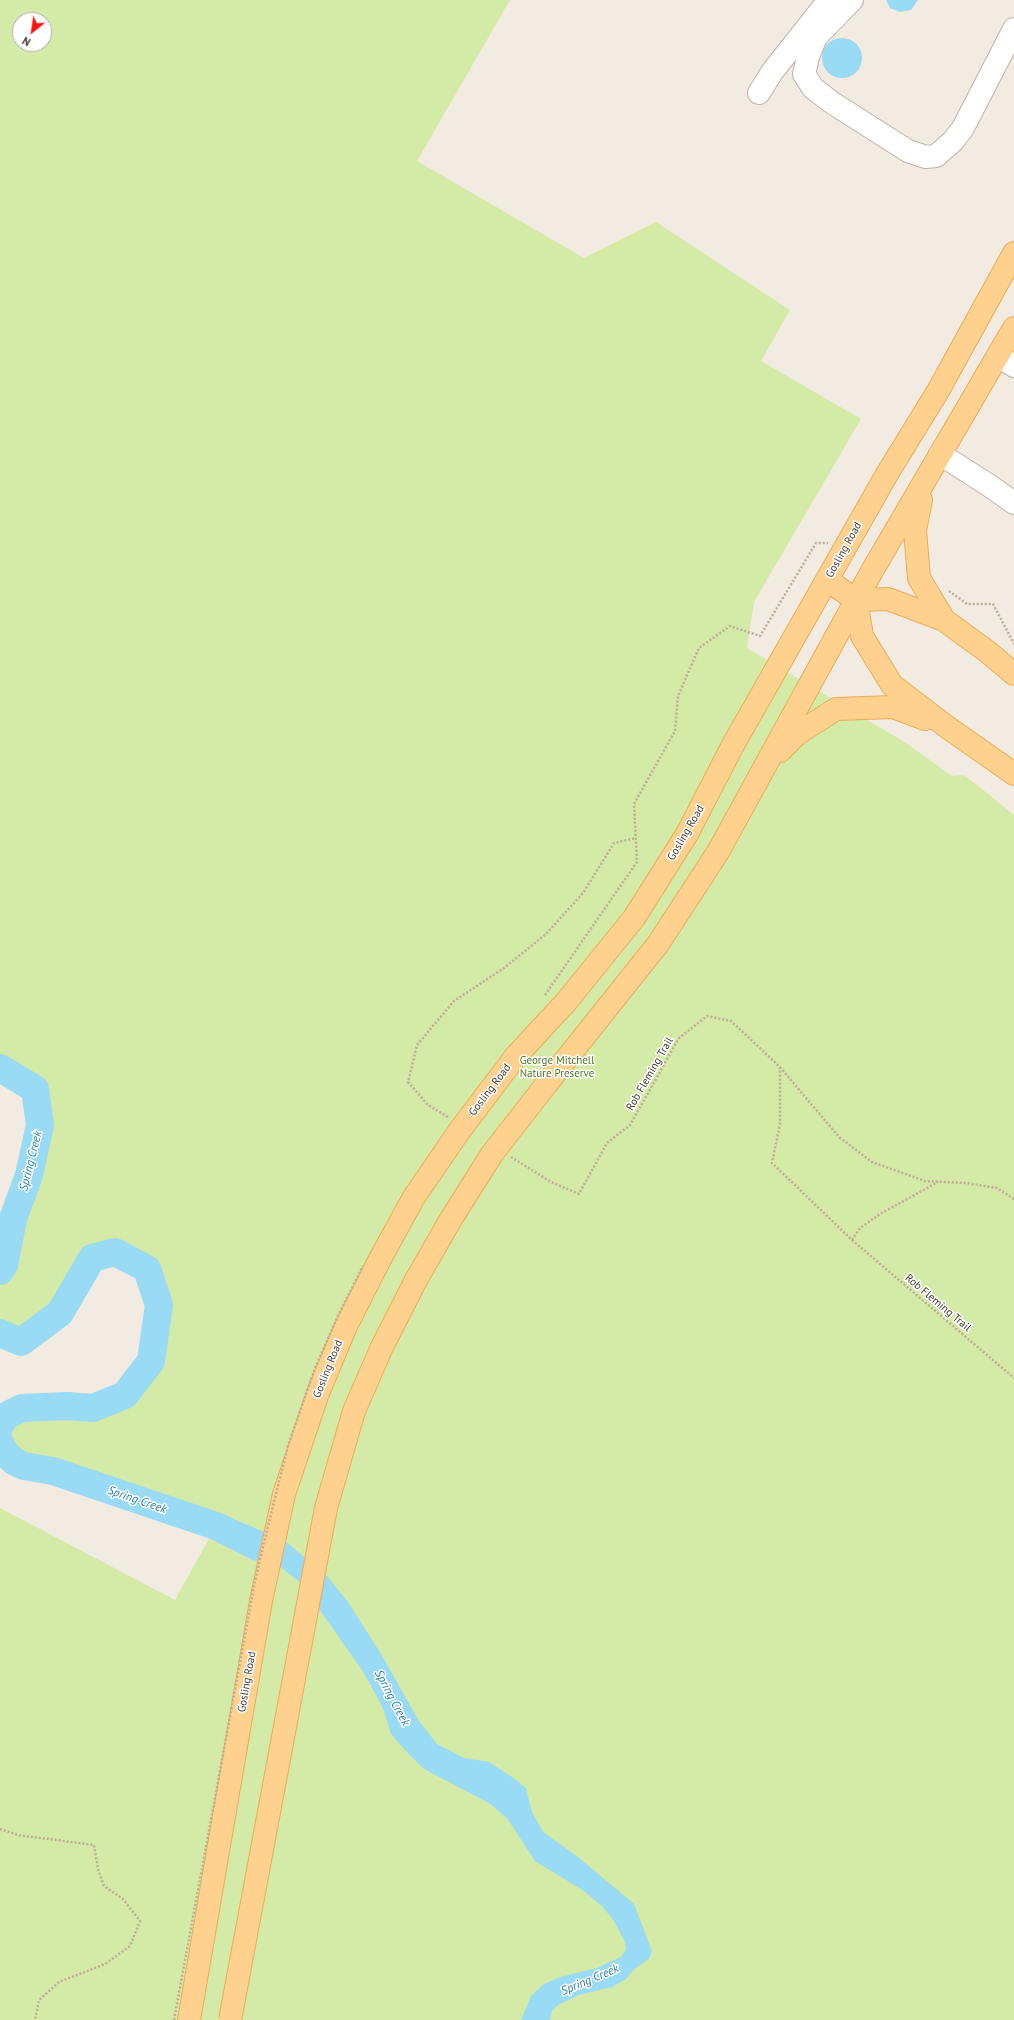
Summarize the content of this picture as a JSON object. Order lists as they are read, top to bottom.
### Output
{
  "streets": {
    "main road": ["Gosling Road"],
    "path": ["Rob Fleming Trail"]
  },
  "water": ["Spring Creek"],
  "parks": ["George Mitchell Nature Preserve"],
  "north": "bottom left"
}
